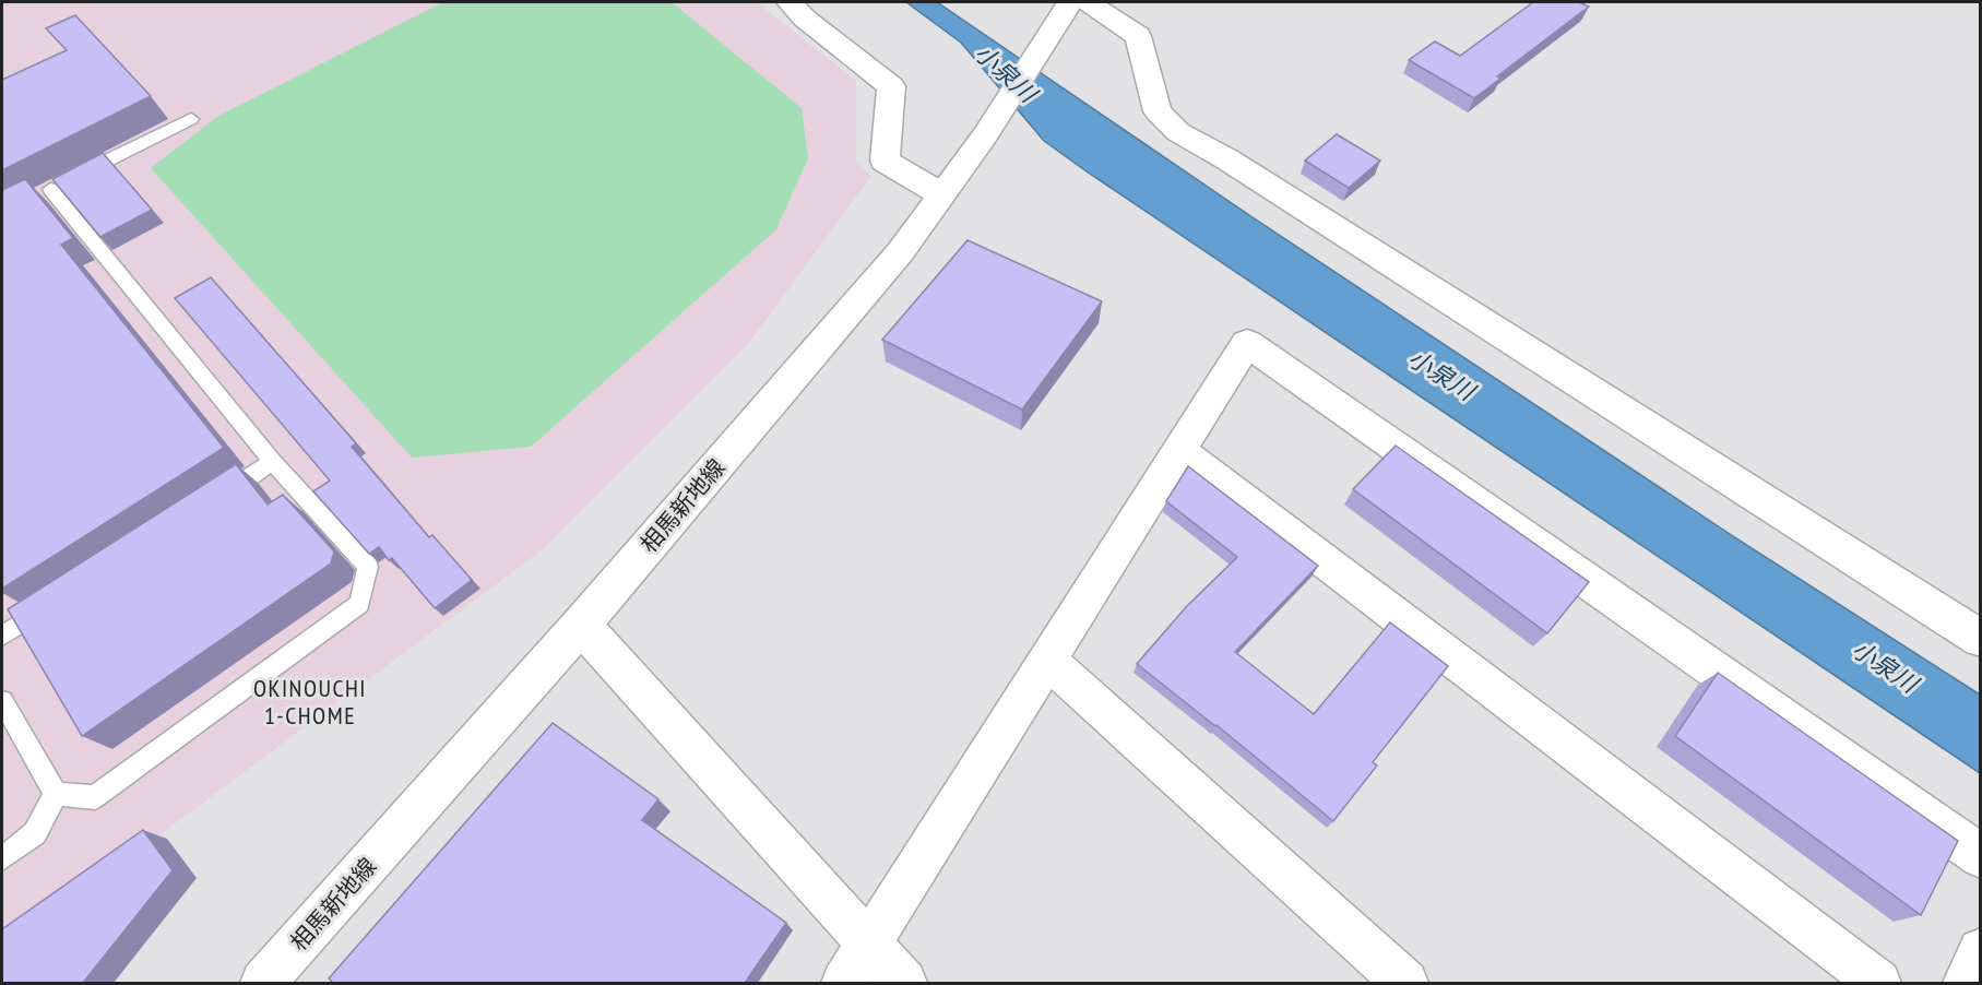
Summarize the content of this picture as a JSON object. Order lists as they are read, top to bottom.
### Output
{
  "streets": {
    "street": ["相馬新地線"]
  },
  "districts": ["OKINOUCHI 1-CHOME"],
  "water": ["小泉川"]
}
